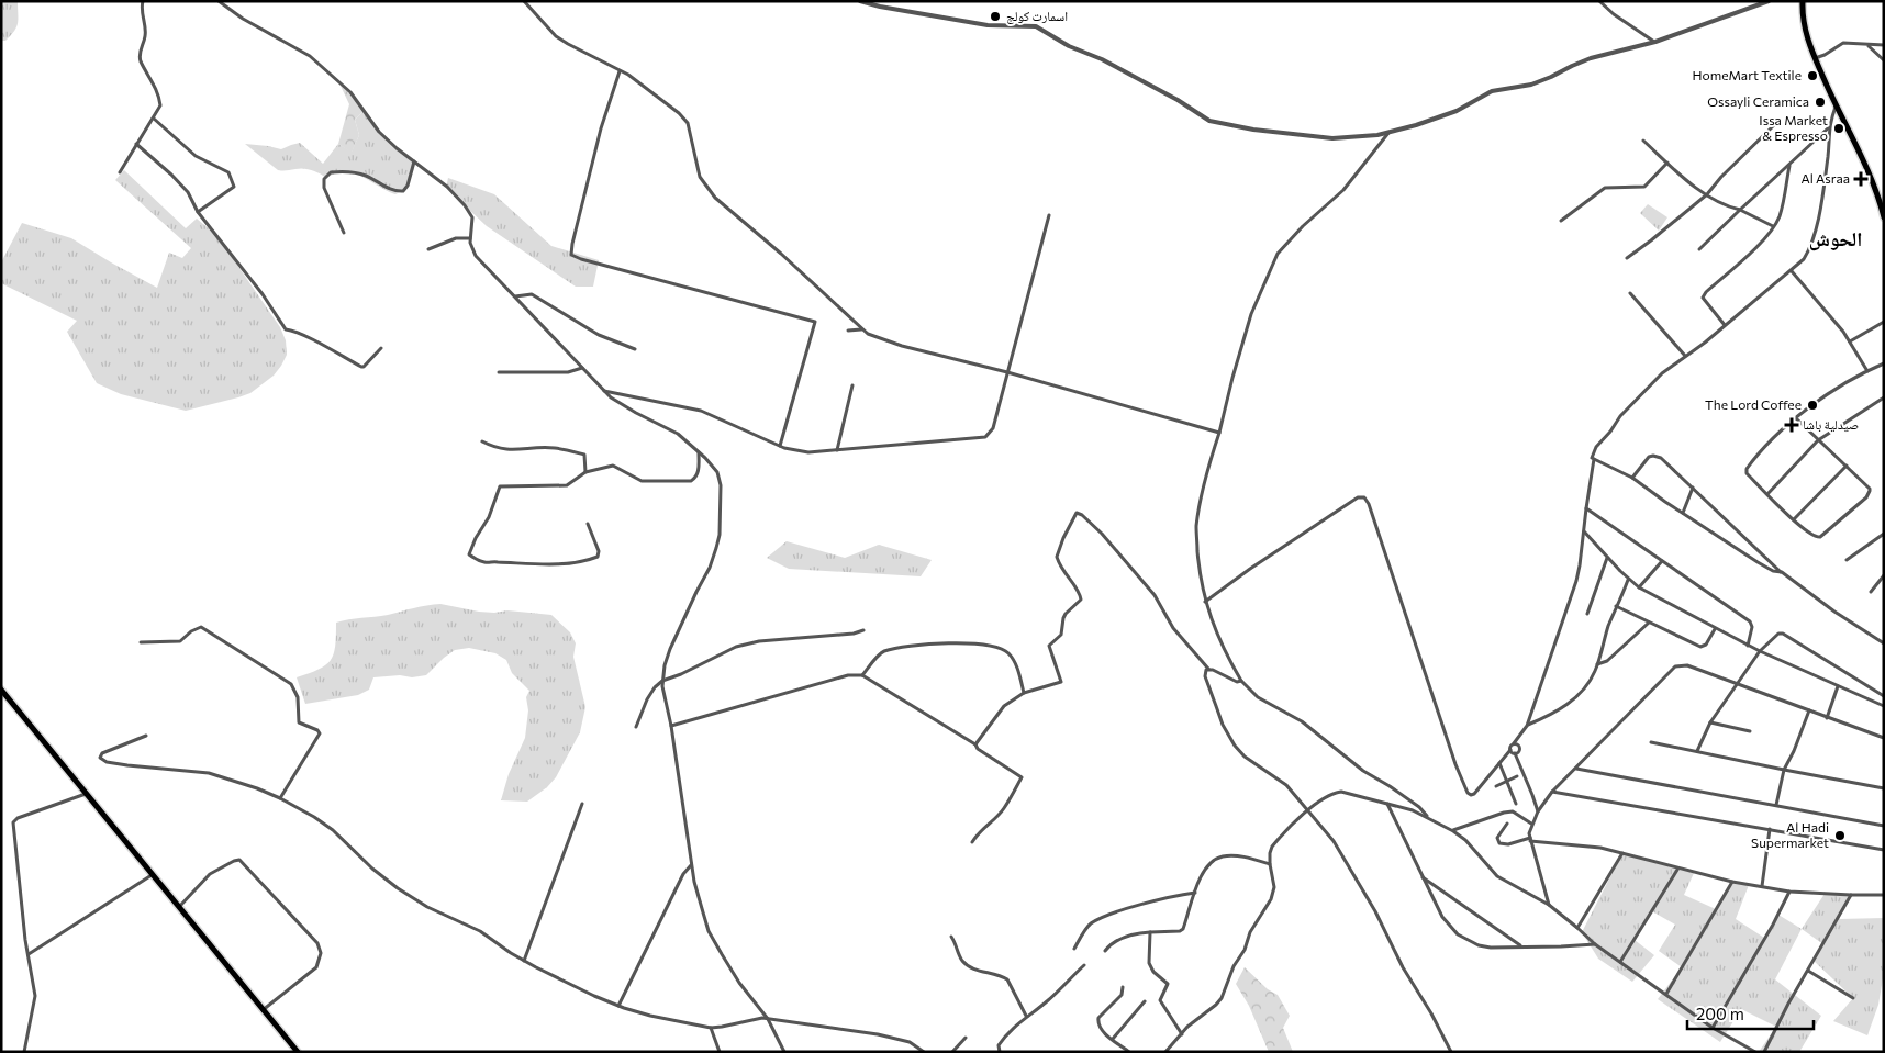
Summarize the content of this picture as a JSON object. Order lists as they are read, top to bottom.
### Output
{
  "districts": ["الحوش"],
  "places": {
    "other": [
      "اسمارت كولج",
      "HomeMart Textile",
      "Ossayli Ceramica",
      "Issa Market & Espresso",
      "The Lord Coffee",
      "Al Hadi Supermarket"
    ],
    "health": ["Al Asraa", "صيدلية باشا"]
  },
  "scale_bar": "200 m"
}
